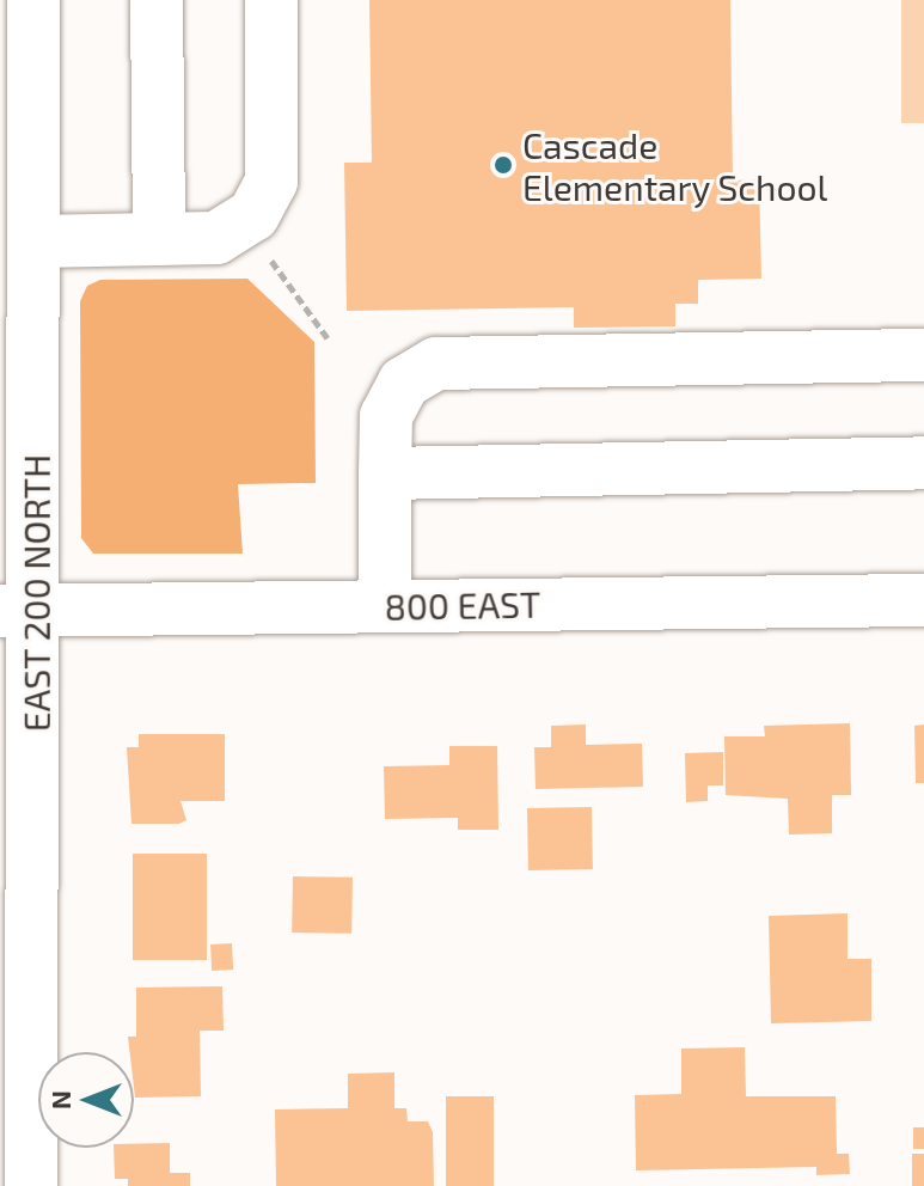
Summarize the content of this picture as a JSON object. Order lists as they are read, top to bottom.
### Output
{
  "streets": {
    "street": ["EAST 200 NORTH", "800 EAST"]
  },
  "crossings": [
    ["EAST 200 NORTH", "800 EAST"]
  ],
  "places": ["Cascade Elementary School"],
  "north": "left"
}
